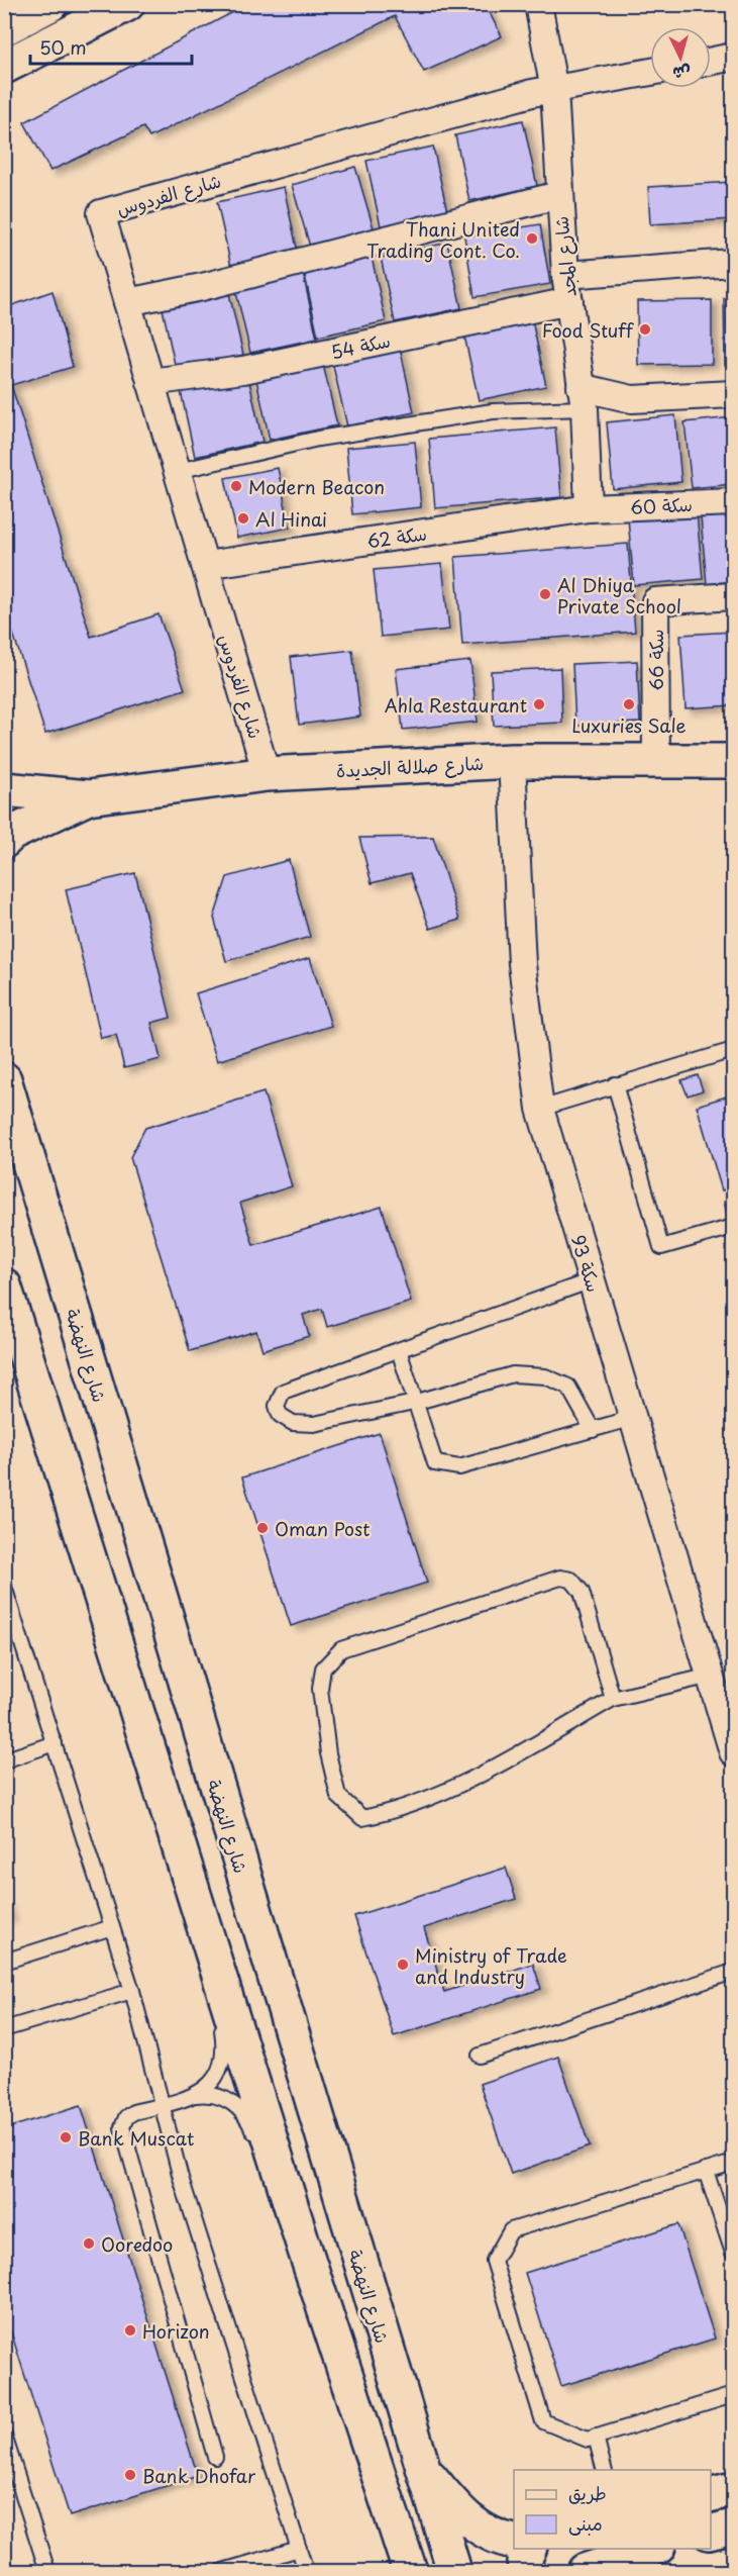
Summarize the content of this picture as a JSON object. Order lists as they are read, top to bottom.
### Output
{
  "streets": {
    "main road": ["شارع صلالة الجديدة", "شارع النهضة"],
    "street": [
      "شارع الفردوس",
      "شارع المجد",
      "سكة 54",
      "سكة 60",
      "سكة 62",
      "سكة 66",
      "سكة 93"
    ]
  },
  "crossings": [
    ["شارع الفردوس", "شارع المجد"],
    ["شارع الفردوس", "سكة 54"],
    ["شارع الفردوس", "سكة 62"],
    ["شارع الفردوس", "شارع صلالة الجديدة"],
    ["شارع المجد", "سكة 54"],
    ["شارع المجد", "سكة 60"],
    ["شارع المجد", "سكة 62"],
    ["سكة 60", "سكة 62"],
    ["سكة 66", "شارع صلالة الجديدة"],
    ["شارع صلالة الجديدة", "سكة 93"]
  ],
  "places": [
    "Thani United Trading Cont. Co.",
    "Food Stuff",
    "Modern Beacon",
    "Al Hinai",
    "Al Dhiya Private School",
    "Ahla Restaurant",
    "Luxuries Sale",
    "Oman Post",
    "Ministry of Trade and Industry",
    "Bank Muscat",
    "Ooredoo",
    "Horizon",
    "Bank Dhofar"
  ],
  "legend": ["طريق", "مبنى"],
  "scale_bar": "50 m",
  "north": "bottom"
}
